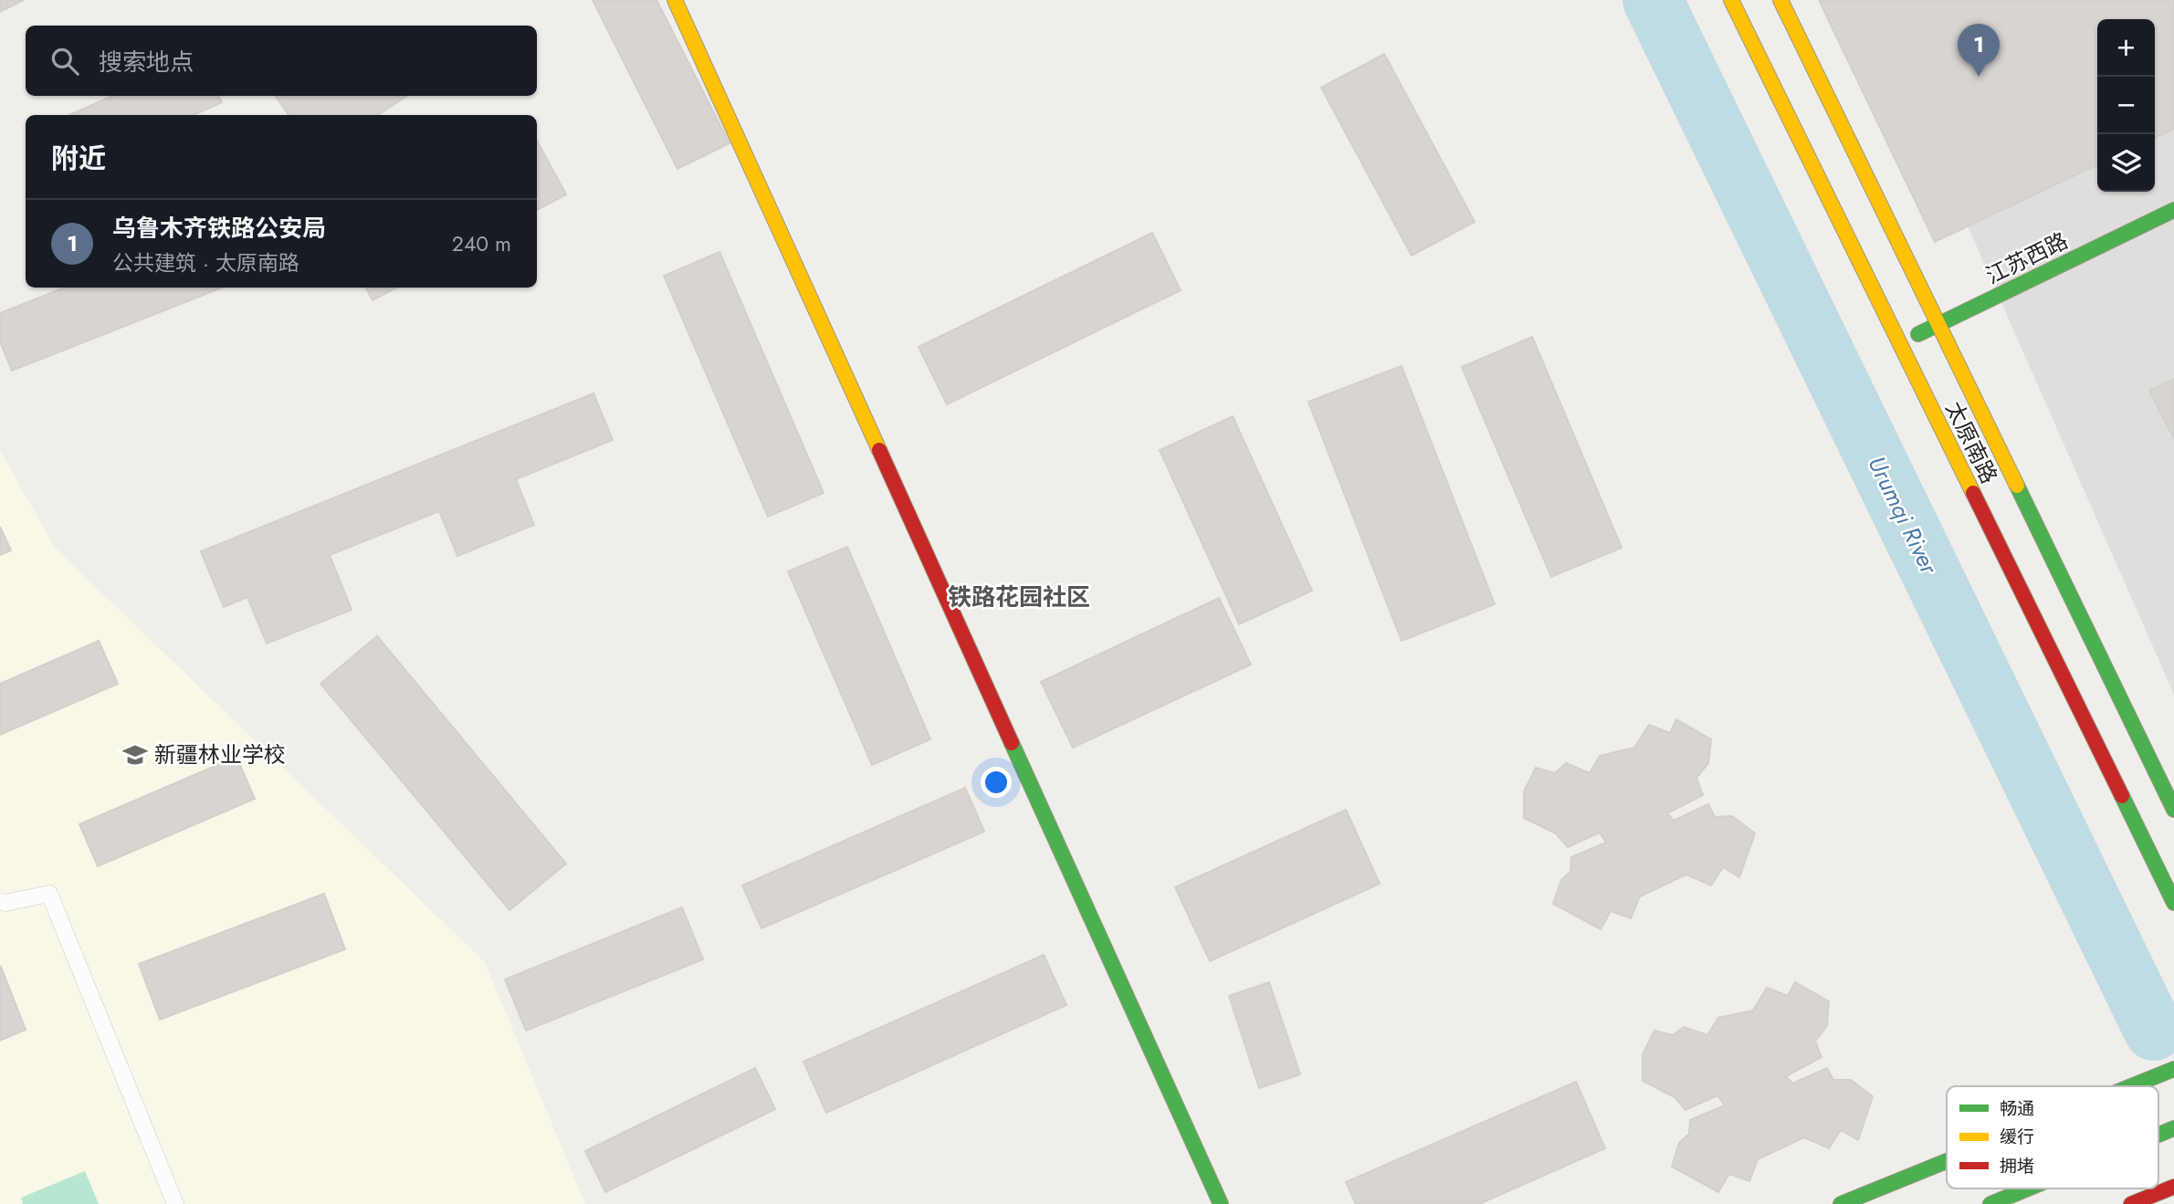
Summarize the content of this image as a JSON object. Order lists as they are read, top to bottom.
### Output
{
  "streets": {
    "main road": ["江苏西路", "太原南路"]
  },
  "crossings": [
    ["江苏西路", "太原南路"]
  ],
  "districts": ["铁路花园社区"],
  "water": ["Urumqi River"],
  "places": {
    "school or university": ["新疆林业学校"]
  },
  "legend": ["畅通", "缓行", "拥堵"],
  "page": {
    "map_buttons": ["+", "−"],
    "pins": "1",
    "search": "搜索地点",
    "heading": "附近",
    "list": [
      {
        "mark": "1",
        "name": "乌鲁木齐铁路公安局",
        "note": "公共建筑 · 太原南路",
        "value": "240 m"
      }
    ]
  }
}
